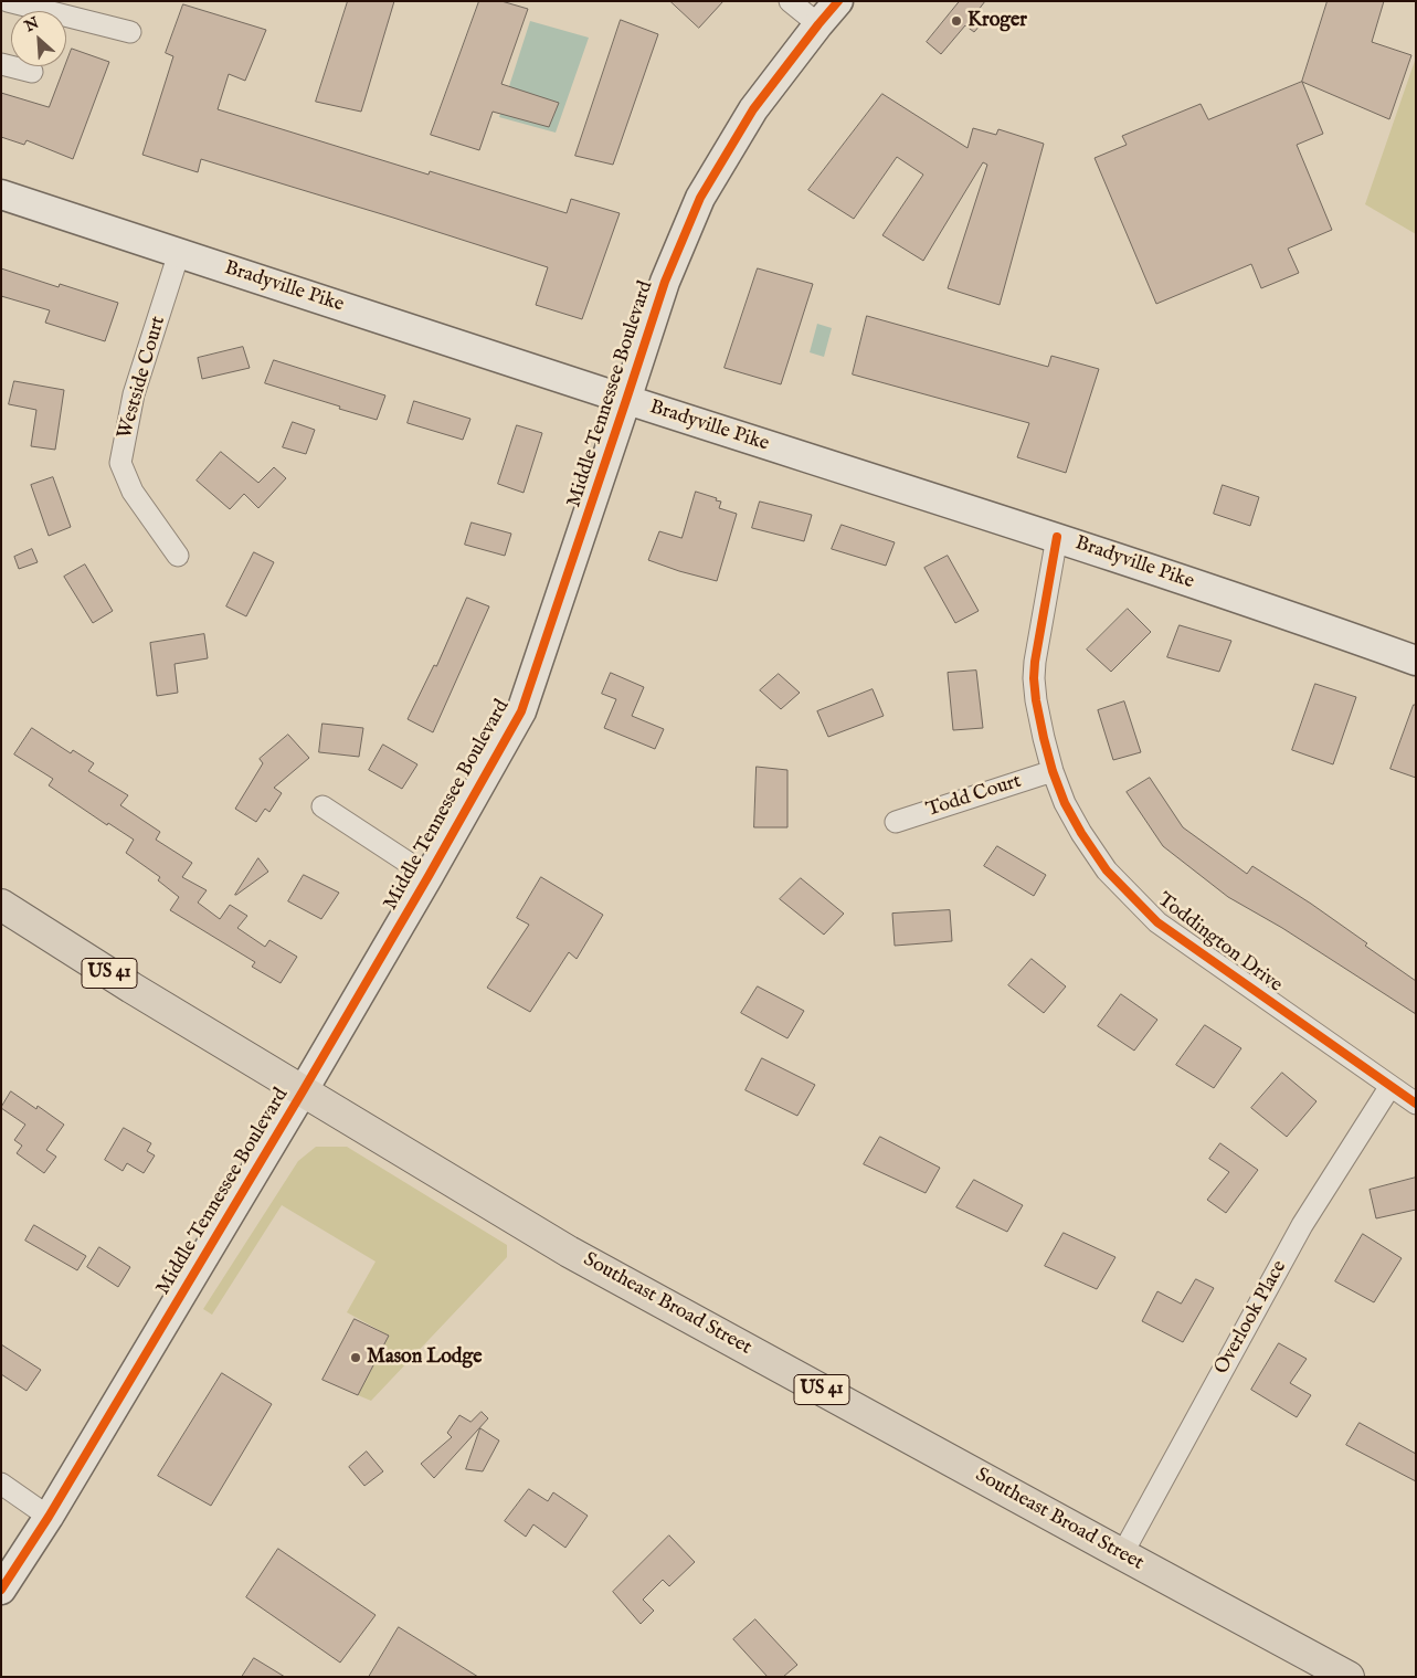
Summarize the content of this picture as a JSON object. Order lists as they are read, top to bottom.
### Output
{
  "streets": {
    "main road": [
      "Bradyville Pike",
      "Middle Tennessee Boulevard",
      "US 41",
      "Southeast Broad Street"
    ],
    "street": [
      "Westside Court",
      "Todd Court",
      "Toddington Drive",
      "Overlook Place"
    ]
  },
  "crossings": [
    ["Bradyville Pike", "Westside Court"],
    ["Bradyville Pike", "Middle Tennessee Boulevard"],
    ["Bradyville Pike", "Toddington Drive"],
    ["Middle Tennessee Boulevard", "Southeast Broad Street"],
    ["Todd Court", "Toddington Drive"],
    ["Toddington Drive", "Overlook Place"],
    ["Southeast Broad Street", "Overlook Place"]
  ],
  "places": ["Kroger", "Mason Lodge"],
  "north": "top left"
}
